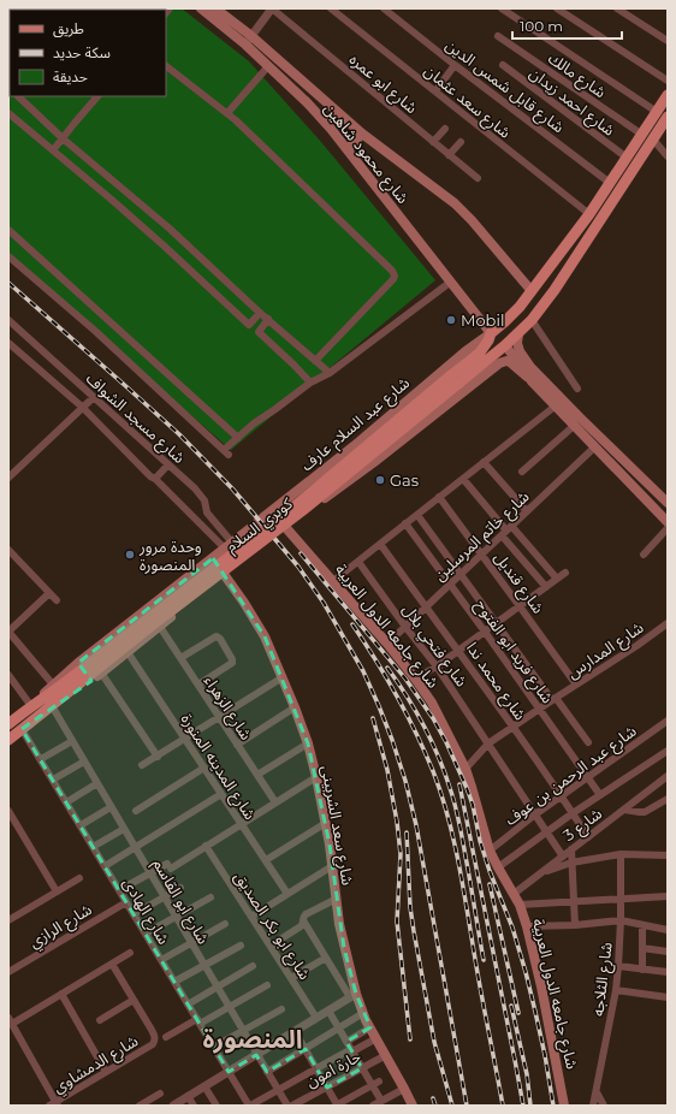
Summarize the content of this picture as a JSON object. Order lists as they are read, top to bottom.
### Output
{
  "streets": {
    "main road": [
      "شارع محمود شاهين",
      "شارع عبد السلام عارف",
      "كوبري السلام",
      "شارع جامعه الدول العربية",
      "شارع سعد الشربينى"
    ],
    "street": [
      "شارع مالك",
      "شارع ابو عمره",
      "شارع قابل شمس الدين",
      "شارع سعد عثمان",
      "شارع احمد زيدان",
      "شارع مسجد الشواف",
      "شارع خاتم المرسلين",
      "شارع قنديل",
      "شارع فتحي بلال",
      "شارع المدارس",
      "شارع فريد ابو الفتوح",
      "شارع محمد ندا",
      "شارع الزهراء",
      "شارع المدينه المنورة",
      "شارع عبد الرحمن بن عوف",
      "شارع 3",
      "شارع ابو القاسم",
      "شارع الهادى",
      "شارع الرازي",
      "شارع ابو بكر الصديق",
      "شارع الثلاجه",
      "شارع الدمشاوي",
      "حارة امون"
    ]
  },
  "crossings": [
    ["شارع مالك", "شارع عبد السلام عارف"],
    ["شارع قابل شمس الدين", "شارع عبد السلام عارف"],
    ["شارع سعد عثمان", "شارع عبد السلام عارف"],
    ["شارع احمد زيدان", "شارع عبد السلام عارف"],
    ["شارع محمود شاهين", "شارع عبد السلام عارف"],
    ["شارع محمود شاهين", "كوبري السلام"],
    ["شارع مسجد الشواف", "شارع عبد السلام عارف"],
    ["شارع عبد السلام عارف", "كوبري السلام"],
    ["شارع عبد السلام عارف", "شارع سعد الشربينى"],
    ["كوبري السلام", "شارع الهادى"],
    ["شارع خاتم المرسلين", "شارع قنديل"],
    ["شارع خاتم المرسلين", "شارع جامعه الدول العربية"],
    ["شارع خاتم المرسلين", "شارع فتحي بلال"],
    ["شارع خاتم المرسلين", "شارع فريد ابو الفتوح"],
    ["شارع خاتم المرسلين", "شارع محمد ندا"],
    ["شارع قنديل", "شارع المدارس"],
    ["شارع جامعه الدول العربية", "شارع المدارس"],
    ["شارع جامعه الدول العربية", "شارع عبد الرحمن بن عوف"],
    ["شارع جامعه الدول العربية", "شارع 3"],
    ["شارع فتحي بلال", "شارع المدارس"],
    ["شارع فتحي بلال", "شارع عبد الرحمن بن عوف"],
    ["شارع فتحي بلال", "شارع 3"],
    ["شارع المدارس", "شارع فريد ابو الفتوح"],
    ["شارع المدارس", "شارع محمد ندا"],
    ["شارع فريد ابو الفتوح", "شارع عبد الرحمن بن عوف"],
    ["شارع محمد ندا", "شارع عبد الرحمن بن عوف"],
    ["شارع محمد ندا", "شارع 3"],
    ["شارع سعد الشربينى", "حارة امون"],
    ["شارع الهادى", "شارع الرازي"]
  ],
  "districts": ["المنصورة"],
  "places": ["Mobil", "Gas", "وحدة مرور المنصورة"],
  "legend": ["طريق", "سكة حديد", "حديقة"],
  "scale_bar": "100 m"
}
